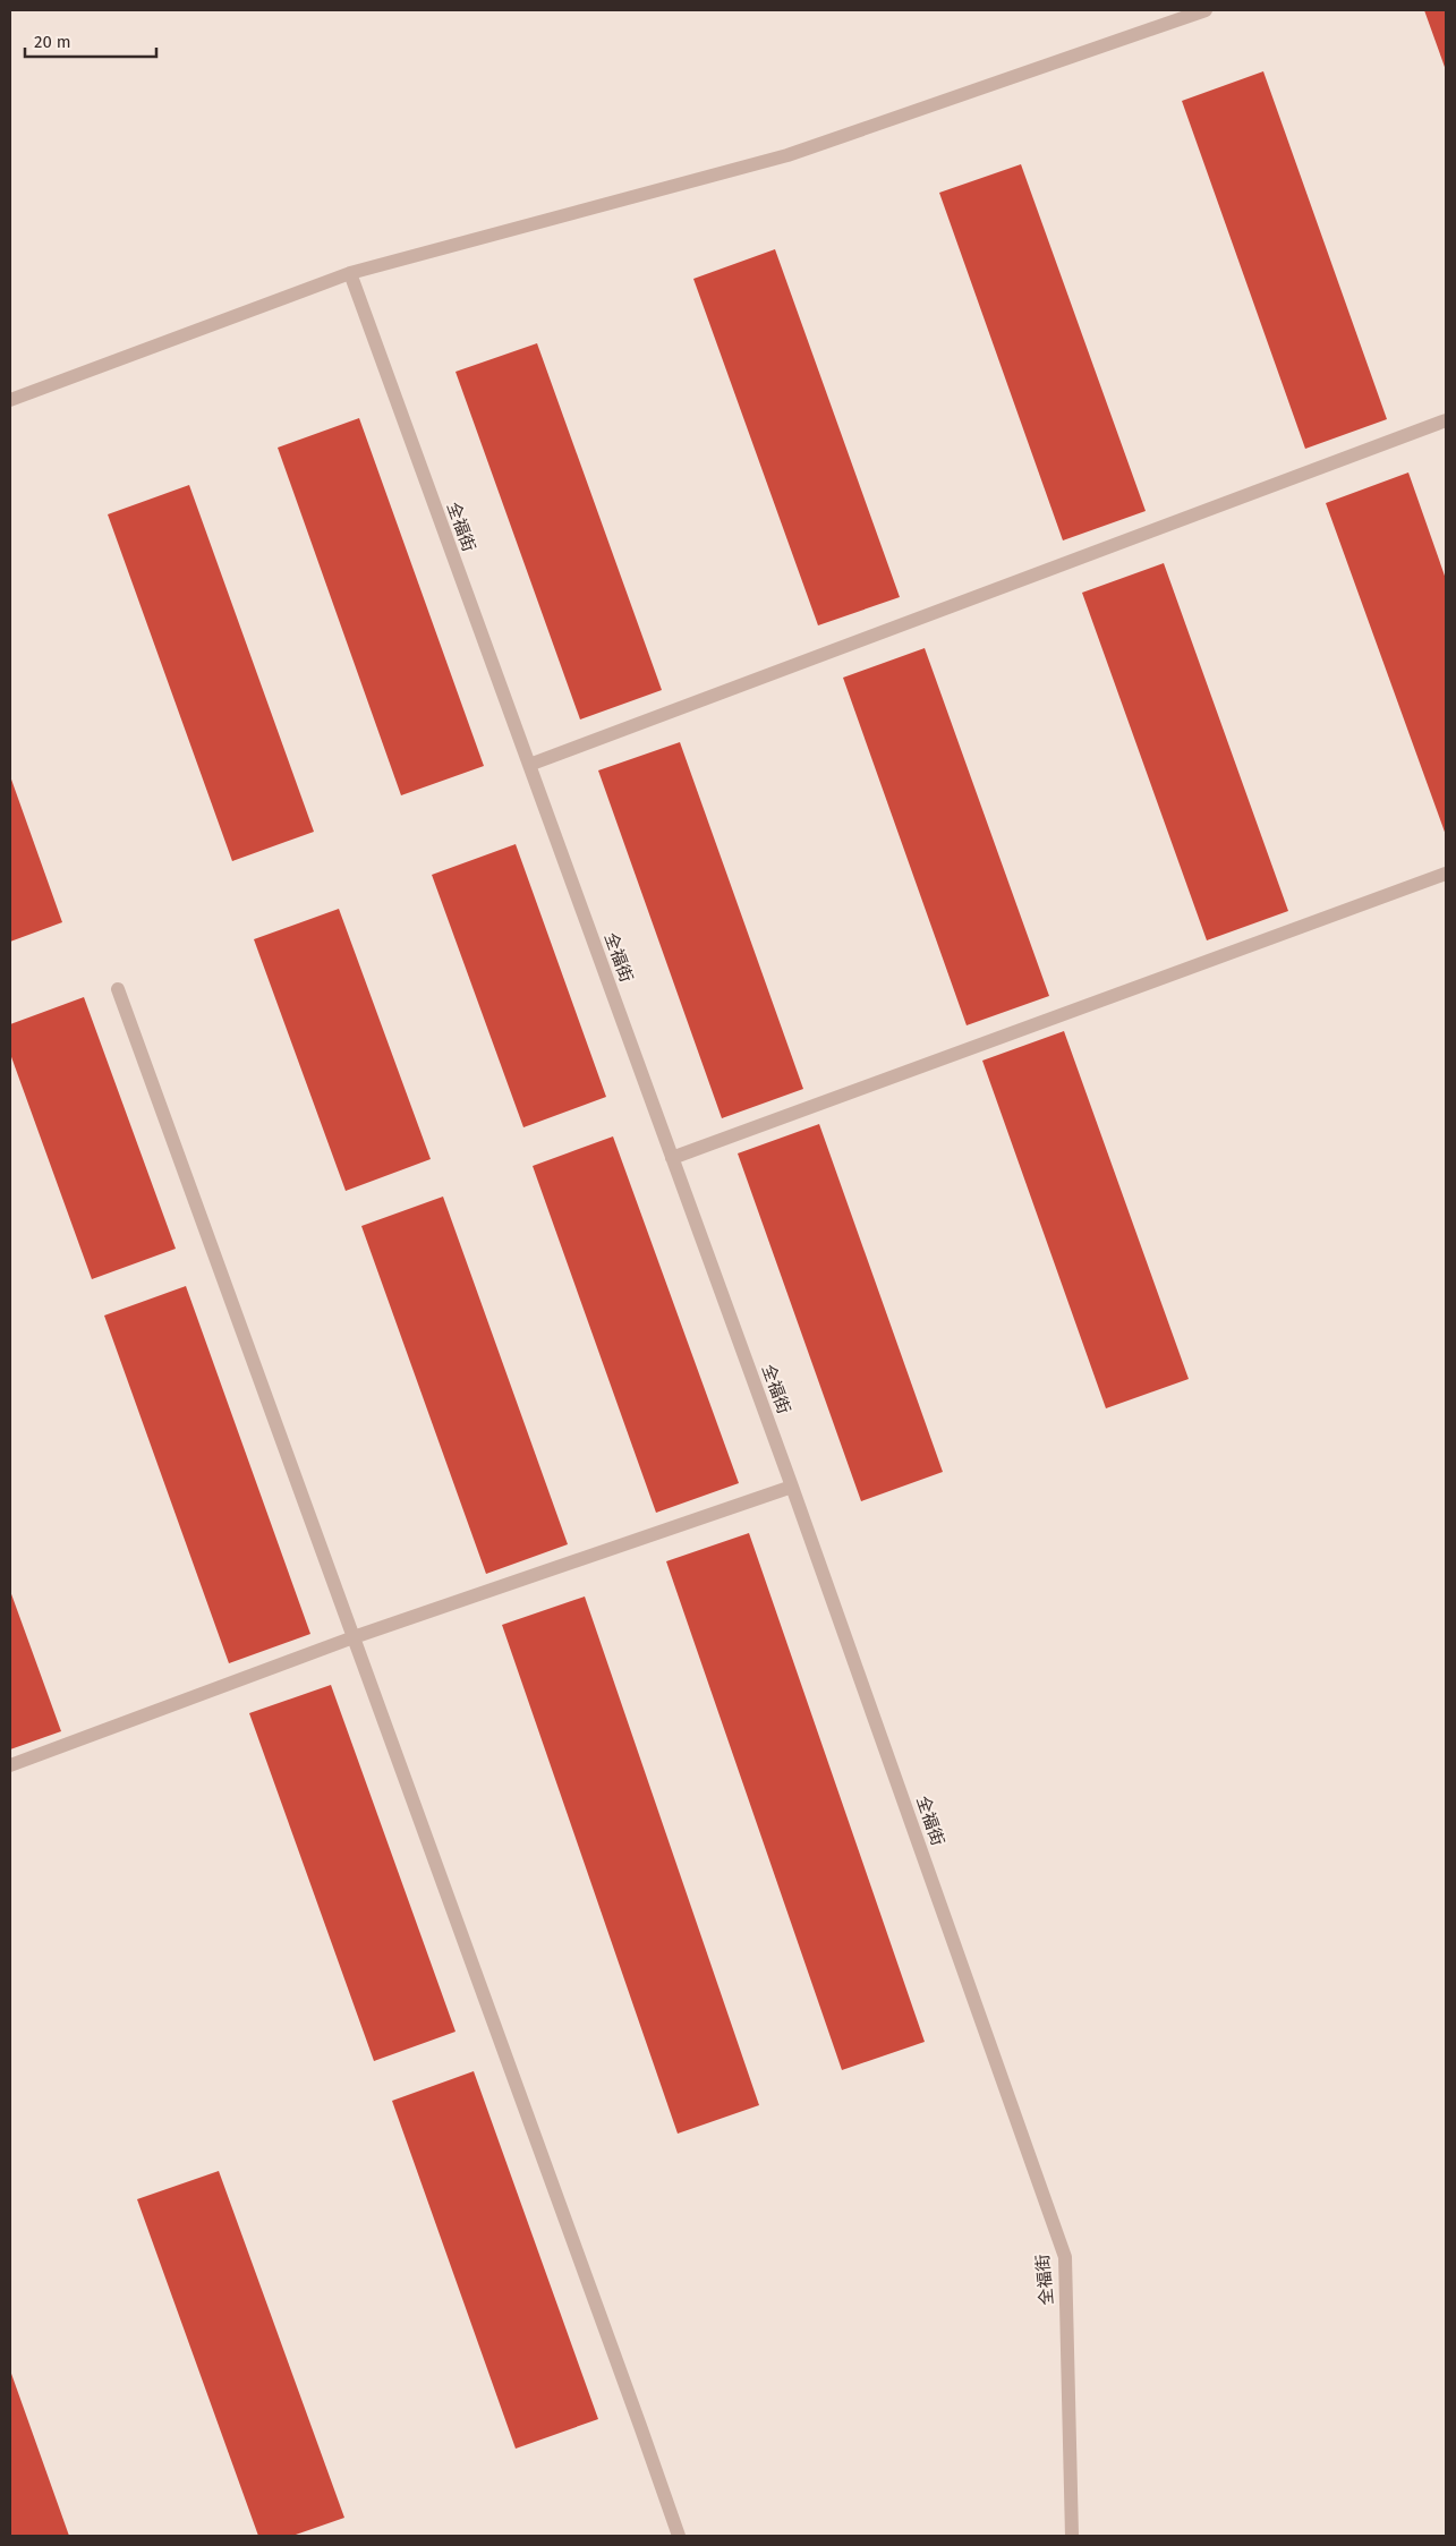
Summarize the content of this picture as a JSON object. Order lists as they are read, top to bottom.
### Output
{
  "streets": {
    "street": ["全福街"]
  },
  "scale_bar": "20 m"
}
